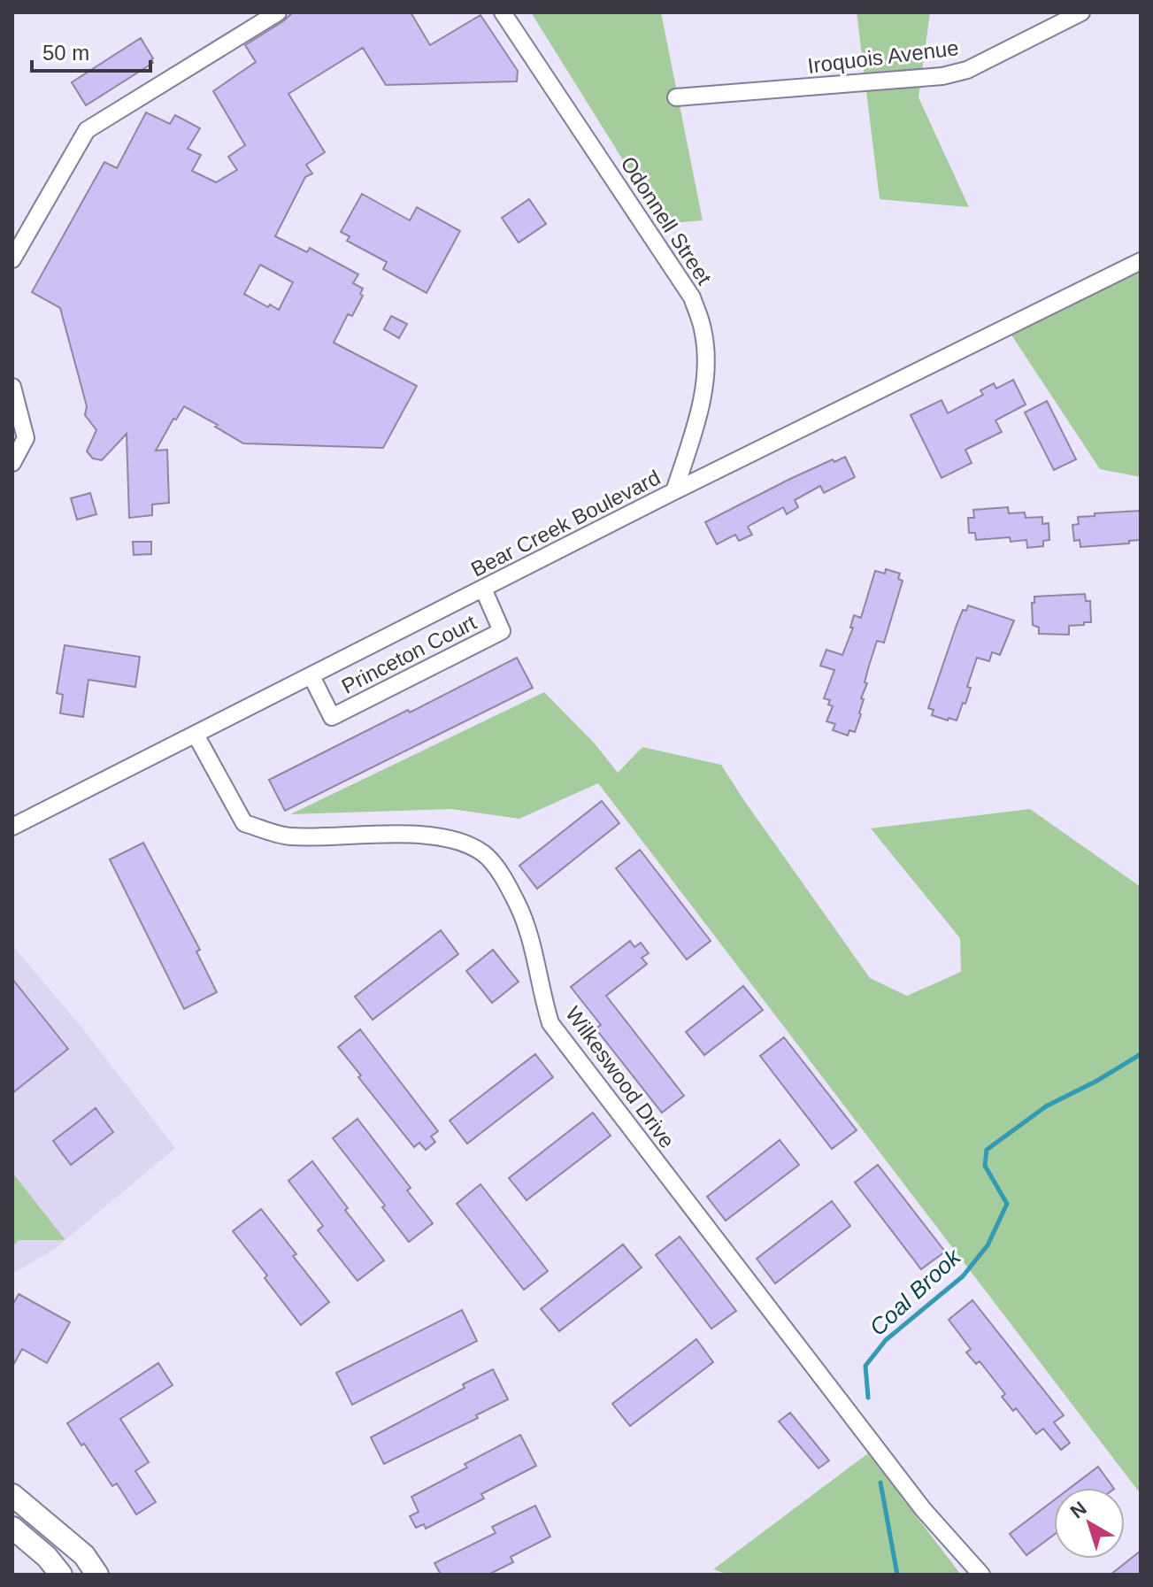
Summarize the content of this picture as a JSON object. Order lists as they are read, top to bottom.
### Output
{
  "streets": {
    "street": [
      "Iroquois Avenue",
      "Odonnell Street",
      "Bear Creek Boulevard",
      "Princeton Court",
      "Wilkeswood Drive"
    ]
  },
  "crossings": [
    ["Odonnell Street", "Bear Creek Boulevard"],
    ["Bear Creek Boulevard", "Princeton Court"],
    ["Bear Creek Boulevard", "Wilkeswood Drive"]
  ],
  "water": ["Coal Brook"],
  "scale_bar": "50 m",
  "north": "top left"
}
